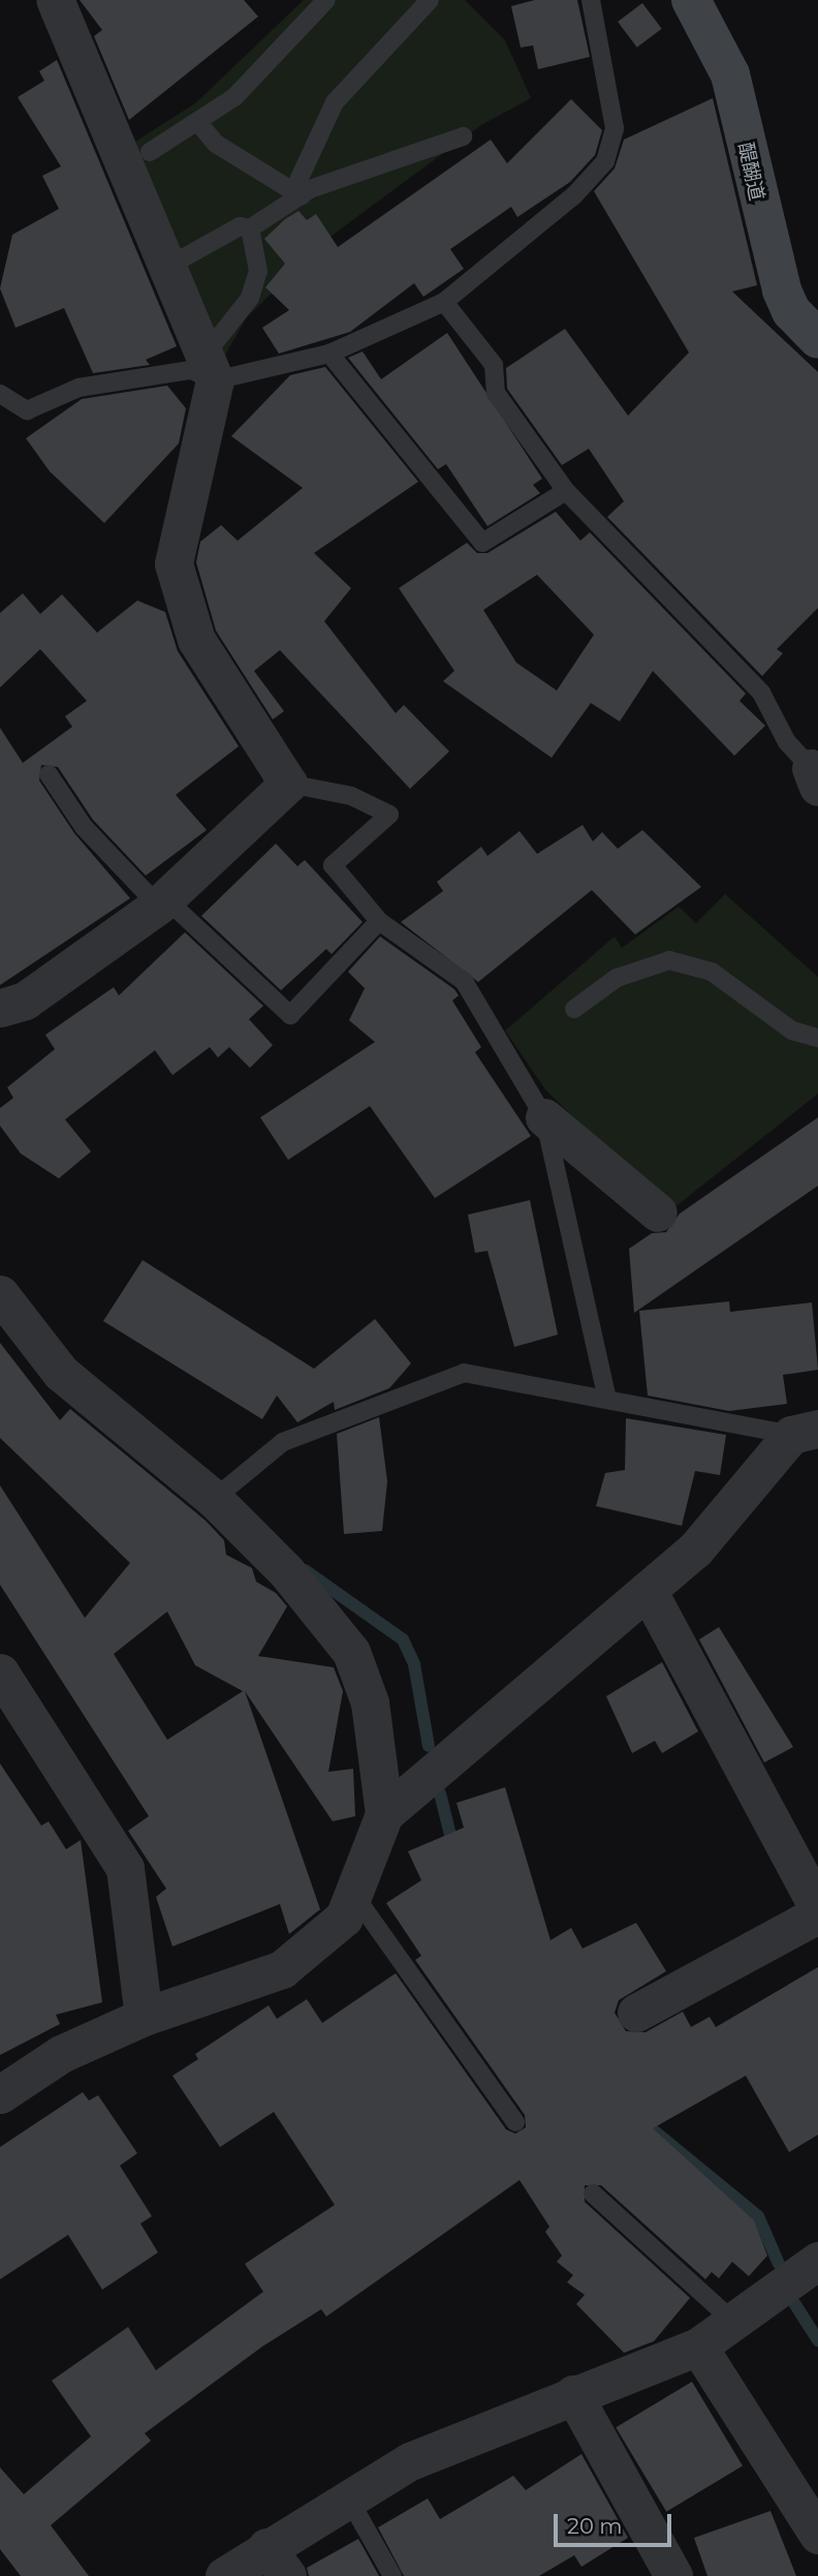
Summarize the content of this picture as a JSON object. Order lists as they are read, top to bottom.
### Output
{
  "streets": {
    "main road": ["醍醐道"]
  },
  "scale_bar": "20 m"
}
